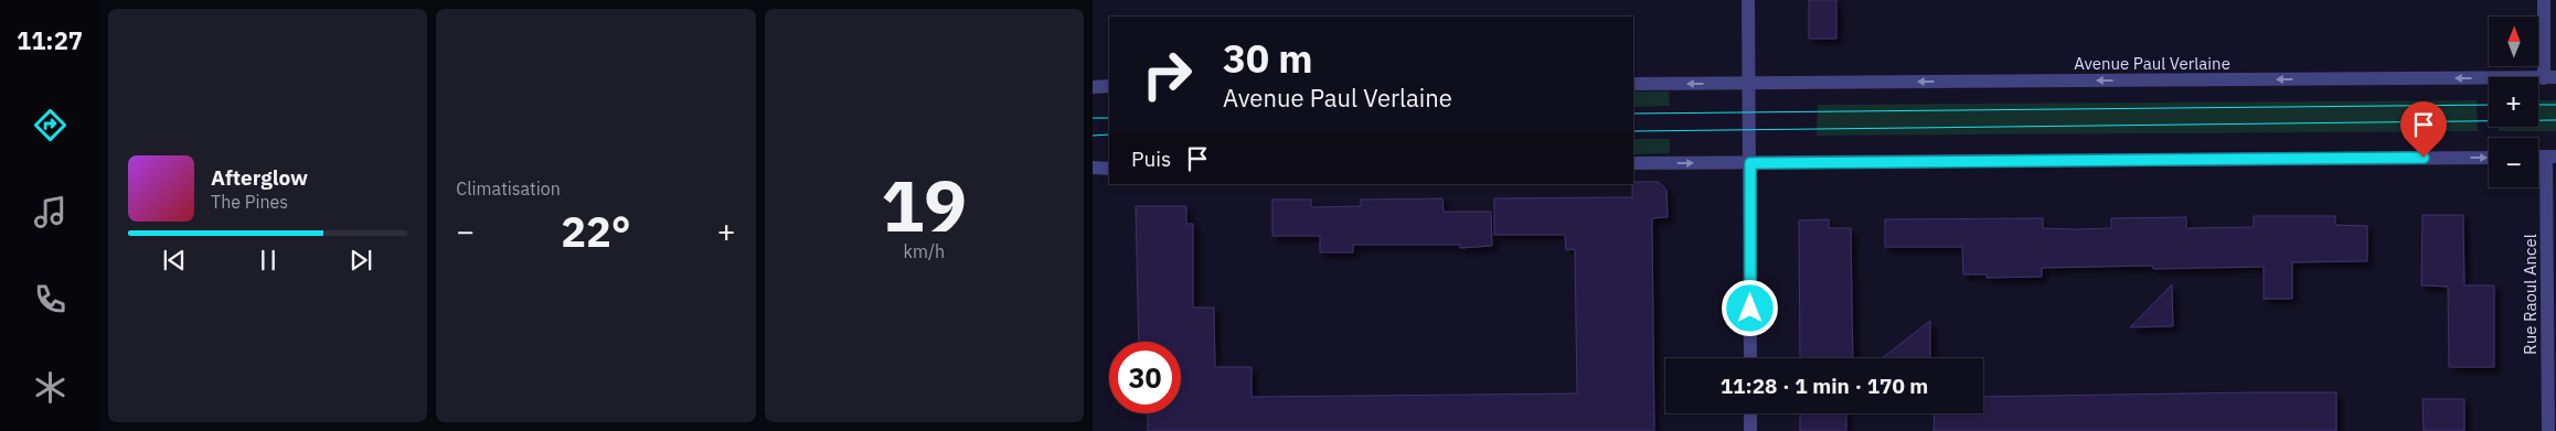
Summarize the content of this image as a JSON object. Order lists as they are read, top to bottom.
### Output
{
  "streets": {
    "street": ["Avenue Paul Verlaine", "Rue Raoul Ancel"]
  },
  "north": "top",
  "page": {
    "tabs": "11:27",
    "tile": [
      "Climatisation",
      ["19", "km/h"]
    ],
    "map_buttons": ["+", "−"],
    "turn": ["30 m", "Avenue Paul Verlaine"],
    "then": "Puis",
    "song": ["Afterglow", "The Pines"],
    "heat": ["−", "22°", "+"],
    "limit": "30",
    "trip": "11:28 · 1 min · 170 m"
  }
}
